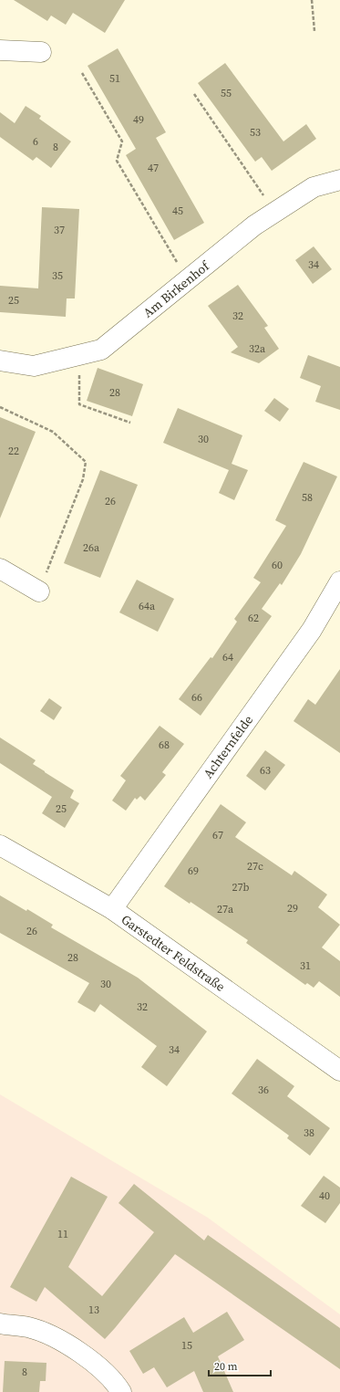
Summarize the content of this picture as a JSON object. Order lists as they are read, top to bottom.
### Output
{
  "streets": {
    "street": ["Am Birkenhof", "Achternfelde", "Garstedter Feldstraße"]
  },
  "crossings": [
    ["Achternfelde", "Garstedter Feldstraße"]
  ],
  "house_numbers": [
    "51",
    "55",
    "49",
    "53",
    "6",
    "8",
    "47",
    "45",
    "37",
    "34",
    "35",
    "25",
    "32",
    "32a",
    "28",
    "30",
    "22",
    "58",
    "26",
    "26a",
    "60",
    "64a",
    "62",
    "64",
    "66",
    "68",
    "63",
    "25",
    "67",
    "27c",
    "69",
    "27b",
    "29",
    "27a",
    "26",
    "28",
    "31",
    "30",
    "32",
    "34",
    "36",
    "38",
    "40",
    "11",
    "13",
    "15",
    "8"
  ],
  "scale_bar": "20 m"
}
